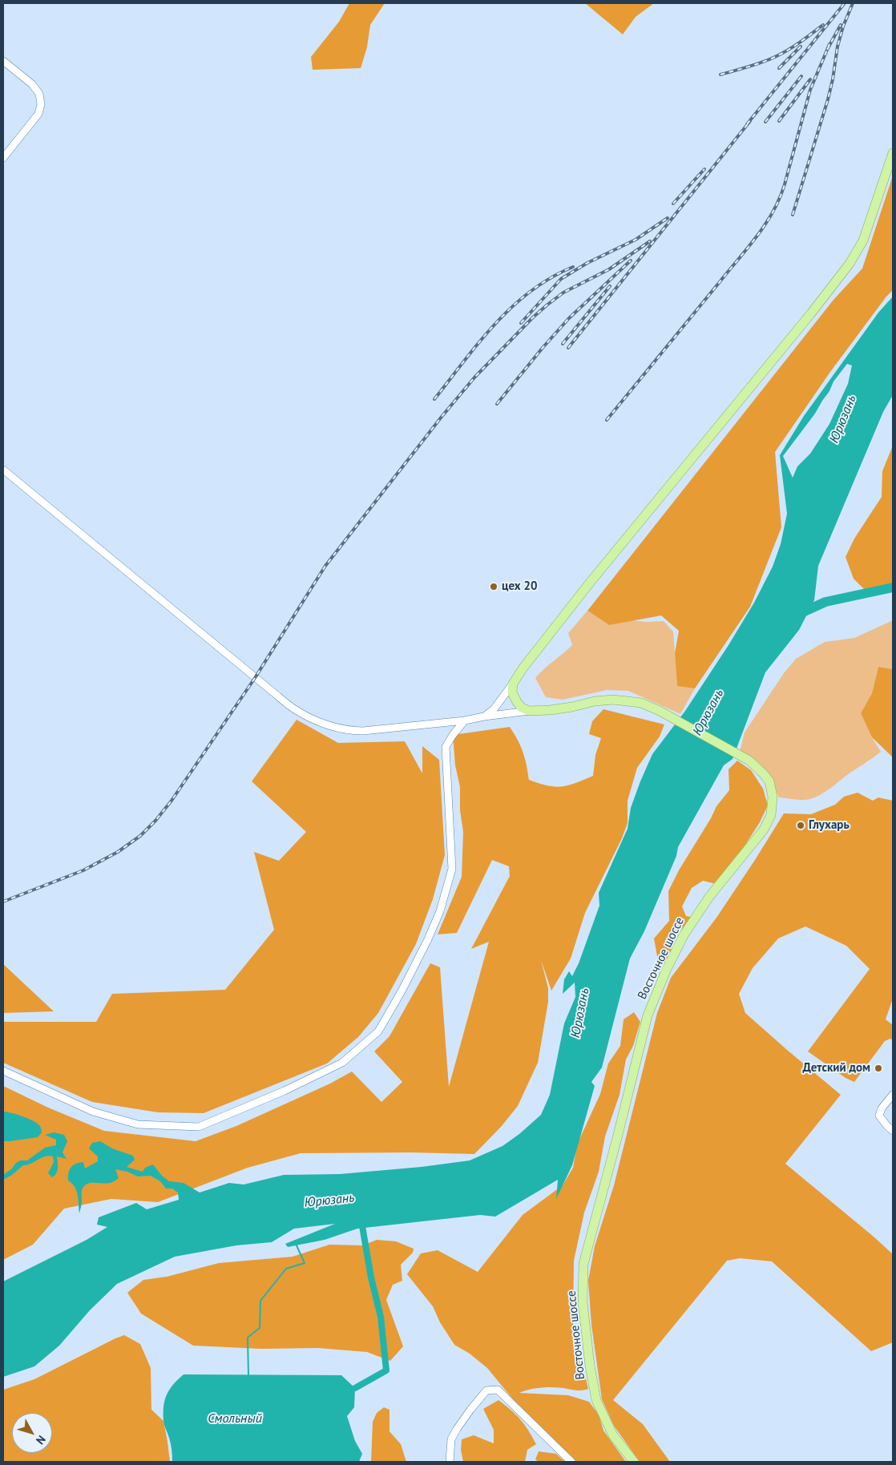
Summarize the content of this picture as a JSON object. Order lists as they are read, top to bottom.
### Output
{
  "streets": {
    "main road": ["Восточное шоссе"]
  },
  "water": ["Юрюзань", "Смольный"],
  "places": ["цех 20", "Глухарь", "Детский дом"],
  "north": "bottom right"
}
